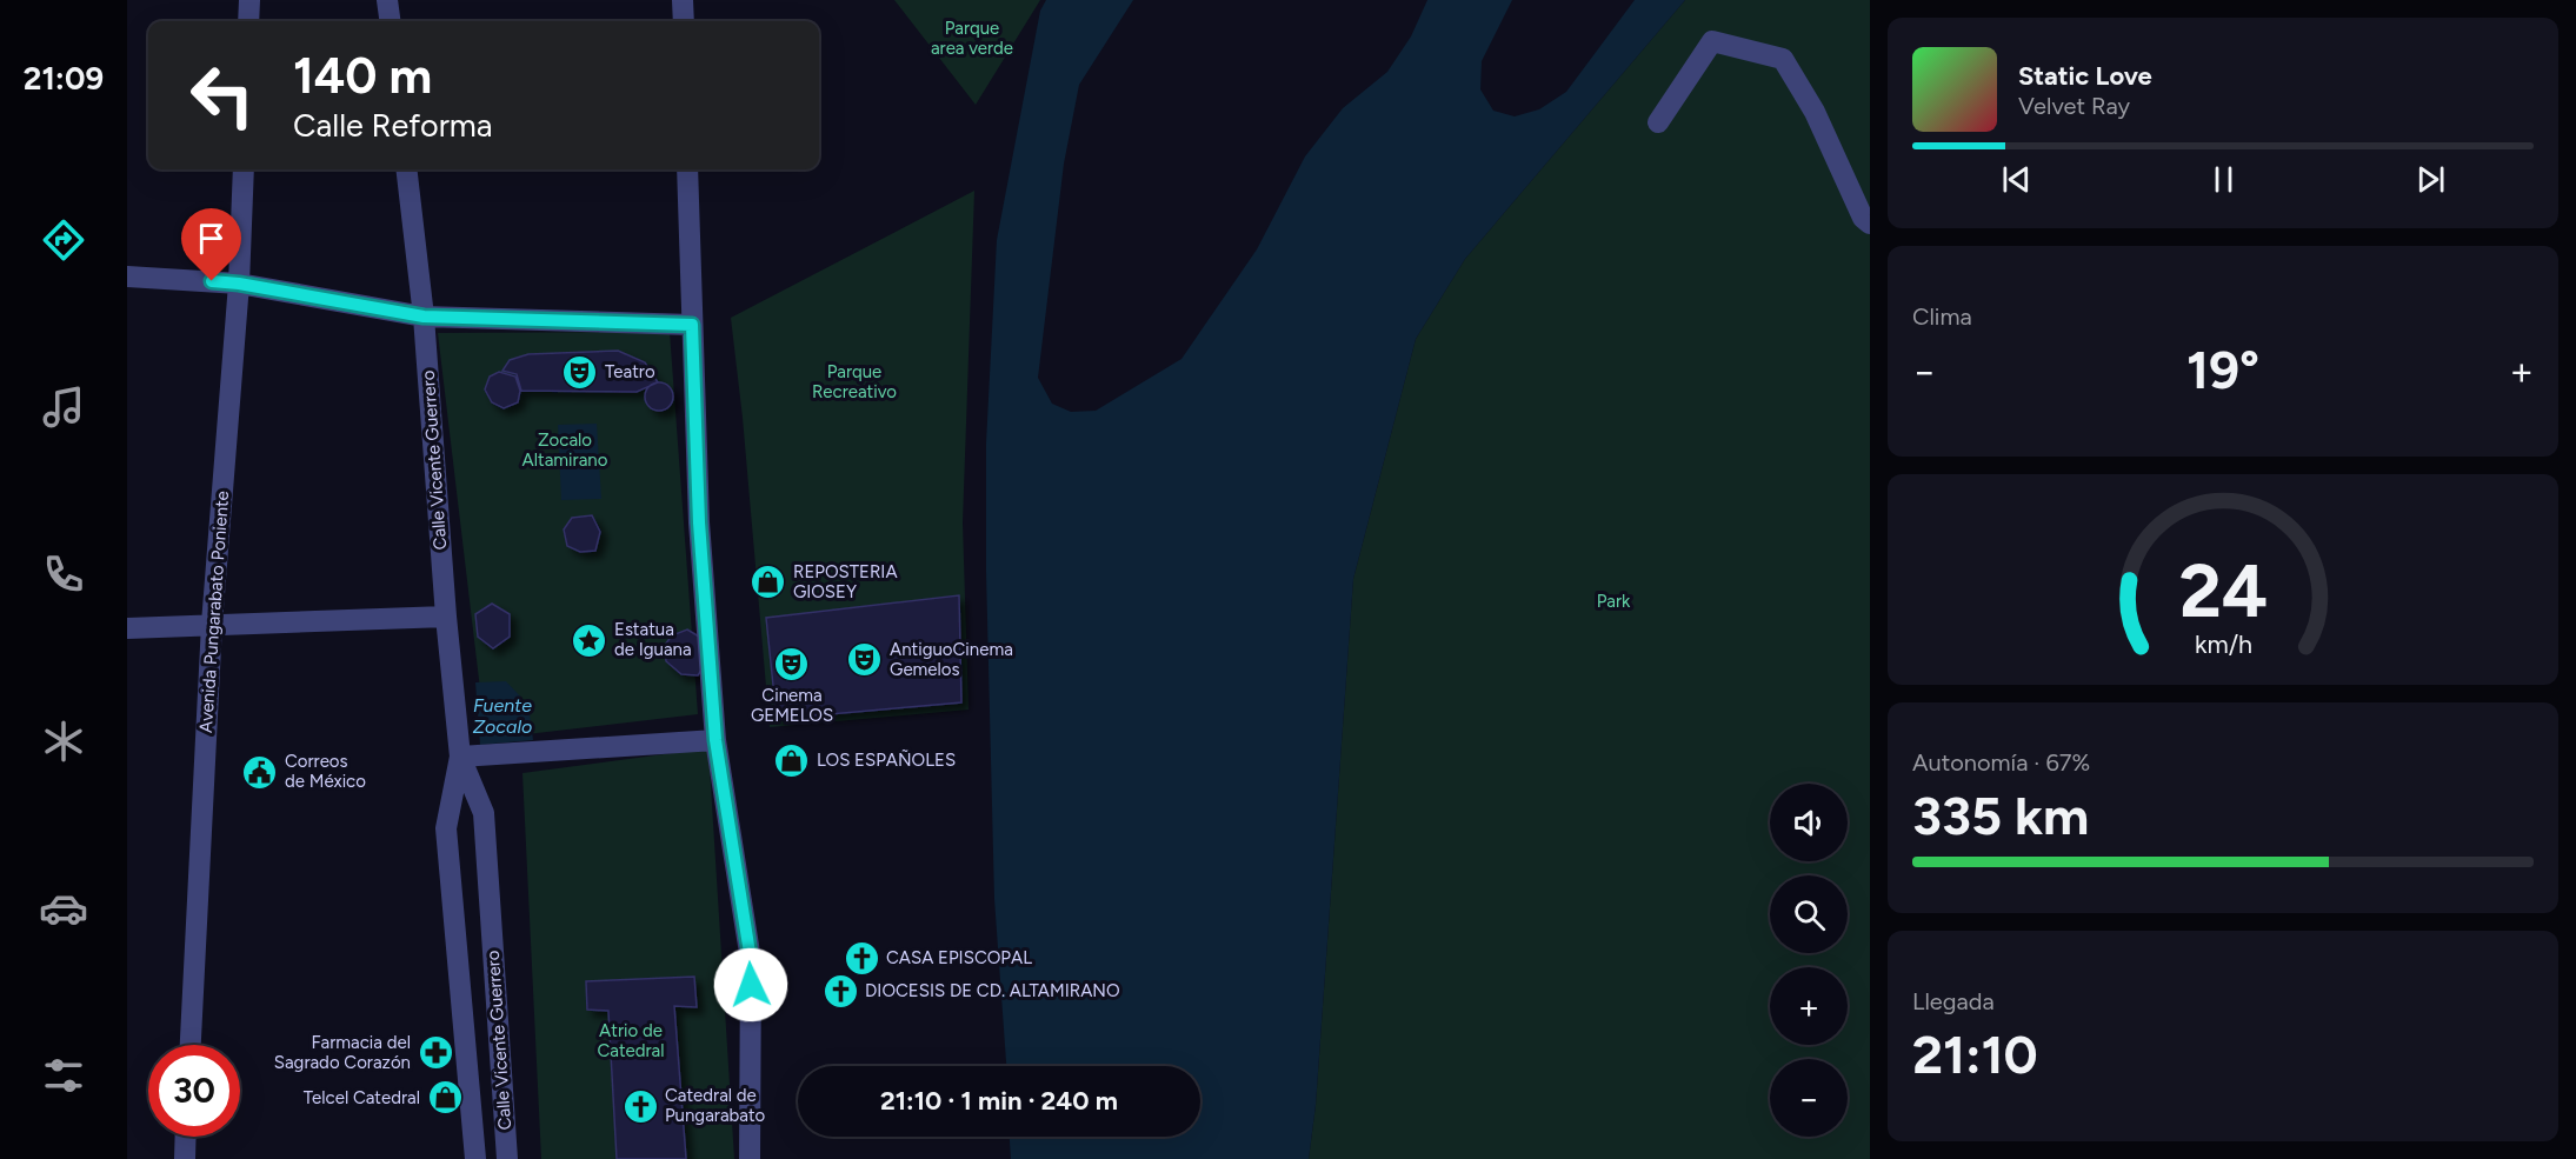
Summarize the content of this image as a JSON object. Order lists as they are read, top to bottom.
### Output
{
  "streets": {
    "street": ["Calle Vicente Guerrero", "Avenida Pungarabato Poniente"]
  },
  "water": ["Fuente Zocalo"],
  "parks": [
    "Parque area verde",
    "Parque Recreativo",
    "Zocalo Altamirano",
    "Park",
    "Atrio de Catedral"
  ],
  "places": {
    "theatre": ["Teatro", "AntiguoCinema Gemelos", "Cinema GEMELOS"],
    "shop": ["REPOSTERIA GIOSEY", "LOS ESPAÑOLES", "Telcel Catedral"],
    "place": ["Estatua de Iguana"],
    "public building": ["Correos de México"],
    "church": ["CASA EPISCOPAL", "DIOCESIS DE CD. ALTAMIRANO", "Catedral de Pungarabato"],
    "pharmacy": ["Farmacia del Sagrado Corazón"]
  },
  "page": {
    "tabs": "21:09",
    "turn": ["140 m", "Calle Reforma"],
    "song": ["Static Love", "Velvet Ray"],
    "tile": [
      "Clima",
      ["Autonomía · 67%", "335 km"],
      ["Llegada", "21:10"]
    ],
    "heat": ["−", "19°", "+"],
    "map_buttons": ["+", "−"],
    "limit": "30",
    "trip": "21:10 · 1 min · 240 m",
    "gauge": ["24", "km/h"]
  }
}
